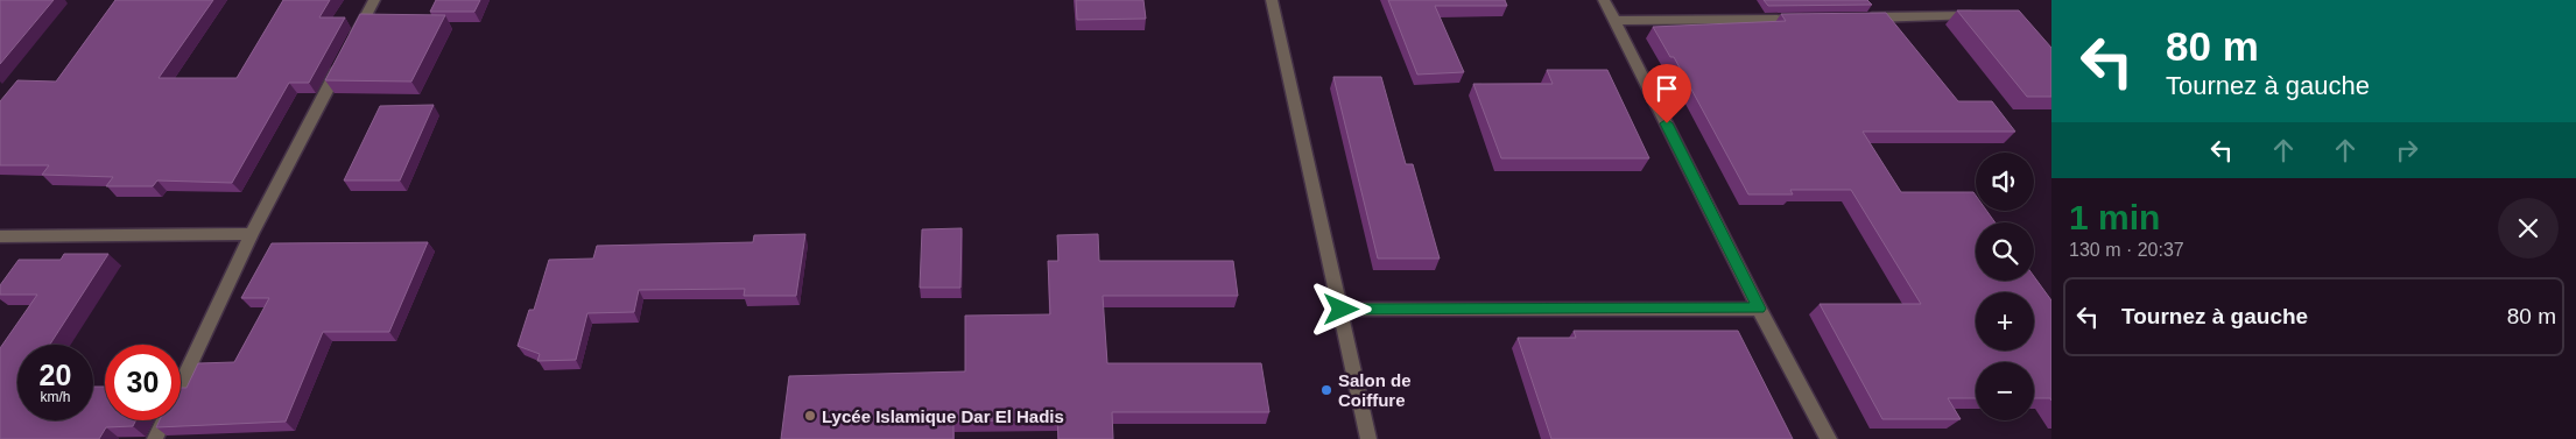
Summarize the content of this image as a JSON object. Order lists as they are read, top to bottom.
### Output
{
  "places": ["Salon de Coiffure", "Lycée Islamique Dar El Hadis"],
  "page": {
    "turn": ["80 m", "Tournez à gauche"],
    "map_buttons": ["+", "−"],
    "heading": ["1 min", "130 m · 20:37"],
    "list": [
      {
        "name": "Tournez à gauche",
        "value": "80 m"
      }
    ],
    "speed": "20 km/h",
    "limit": "30"
  }
}
